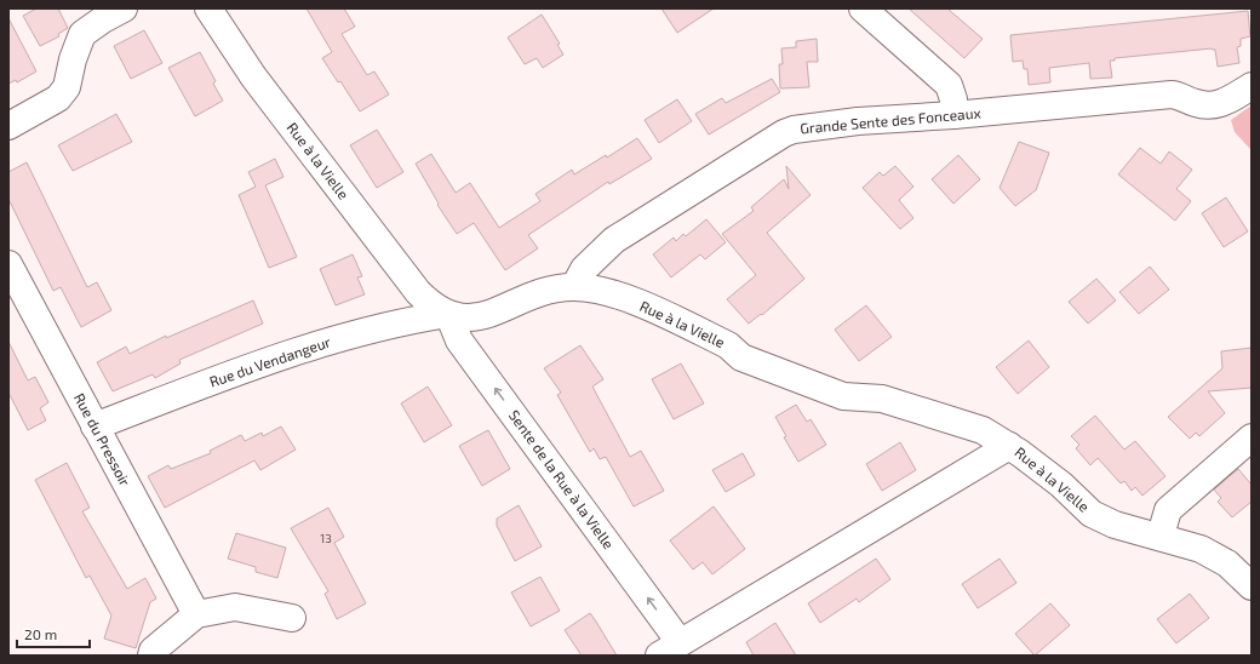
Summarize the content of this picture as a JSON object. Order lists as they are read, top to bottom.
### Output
{
  "streets": {
    "street": [
      "Grande Sente des Fonceaux",
      "Rue à la Vielle",
      "Rue du Vendangeur",
      "Rue du Pressoir",
      "Sente de la Rue à la Vielle"
    ]
  },
  "crossings": [
    ["Grande Sente des Fonceaux", "Rue à la Vielle"],
    ["Rue à la Vielle", "Rue du Vendangeur"],
    ["Rue à la Vielle", "Sente de la Rue à la Vielle"],
    ["Rue du Vendangeur", "Rue du Pressoir"],
    ["Rue du Vendangeur", "Sente de la Rue à la Vielle"]
  ],
  "one_way": ["Sente de la Rue à la Vielle"],
  "house_numbers": ["13"],
  "scale_bar": "20 m"
}
